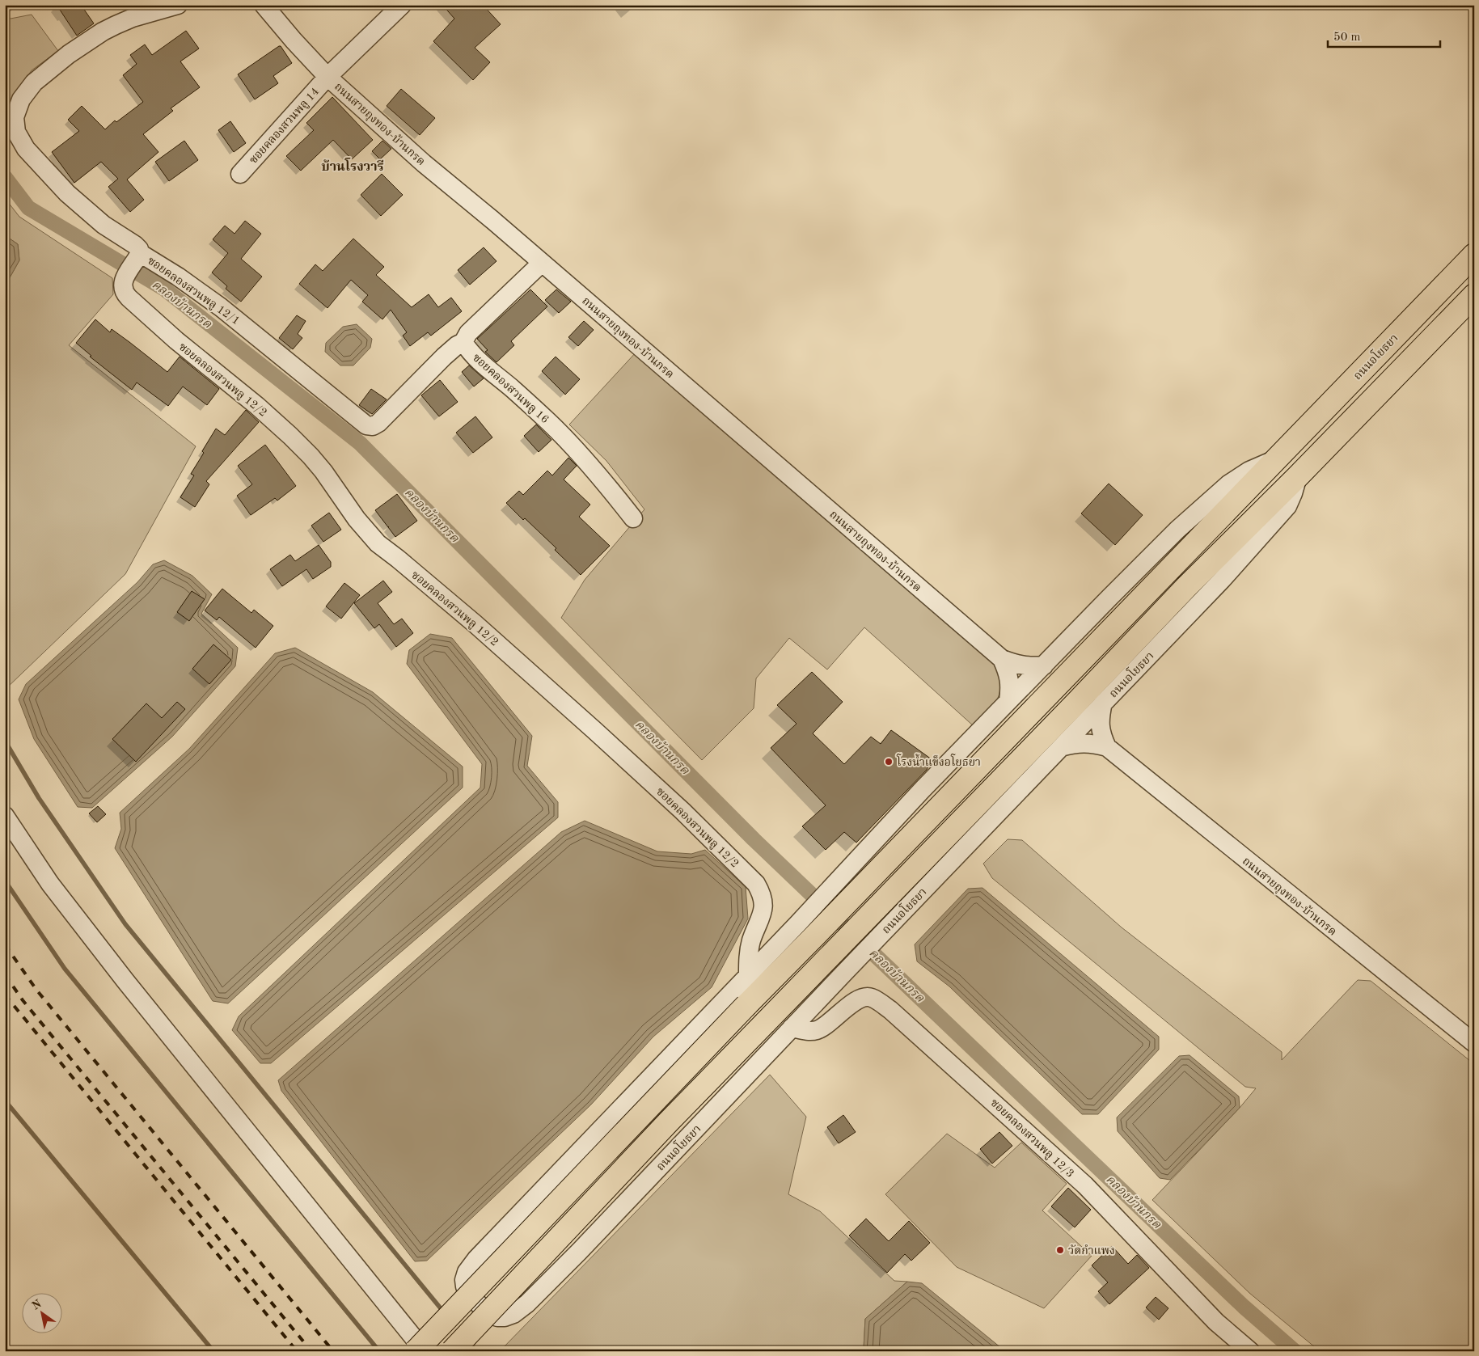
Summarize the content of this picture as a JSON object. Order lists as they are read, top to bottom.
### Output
{
  "streets": {
    "main road": ["ถนนอโยธยา"],
    "street": [
      "ถนนสายถุงทอง-บ้านกรด",
      "ซอยคลองสวนพลู 14",
      "ซอยคลองสวนพลู 12/1",
      "ซอยคลองสวนพลู 12/2",
      "ซอยคลองสวนพลู 16",
      "ซอยคลองสวนพลู 12/3"
    ]
  },
  "crossings": [
    ["ถนนสายถุงทอง-บ้านกรด", "ซอยคลองสวนพลู 14"],
    ["ถนนสายถุงทอง-บ้านกรด", "ถนนอโยธยา"],
    ["ซอยคลองสวนพลู 12/1", "ซอยคลองสวนพลู 12/2"],
    ["ซอยคลองสวนพลู 12/1", "ซอยคลองสวนพลู 16"],
    ["ถนนอโยธยา", "ซอยคลองสวนพลู 12/2"],
    ["ถนนอโยธยา", "ซอยคลองสวนพลู 12/3"]
  ],
  "districts": ["บ้านโรงวารี"],
  "water": ["คลองบ้านกรด"],
  "places": ["โรงน้ำแข็งอโยธยา", "วัดกำแพง"],
  "scale_bar": "50 m",
  "north": "top left"
}
